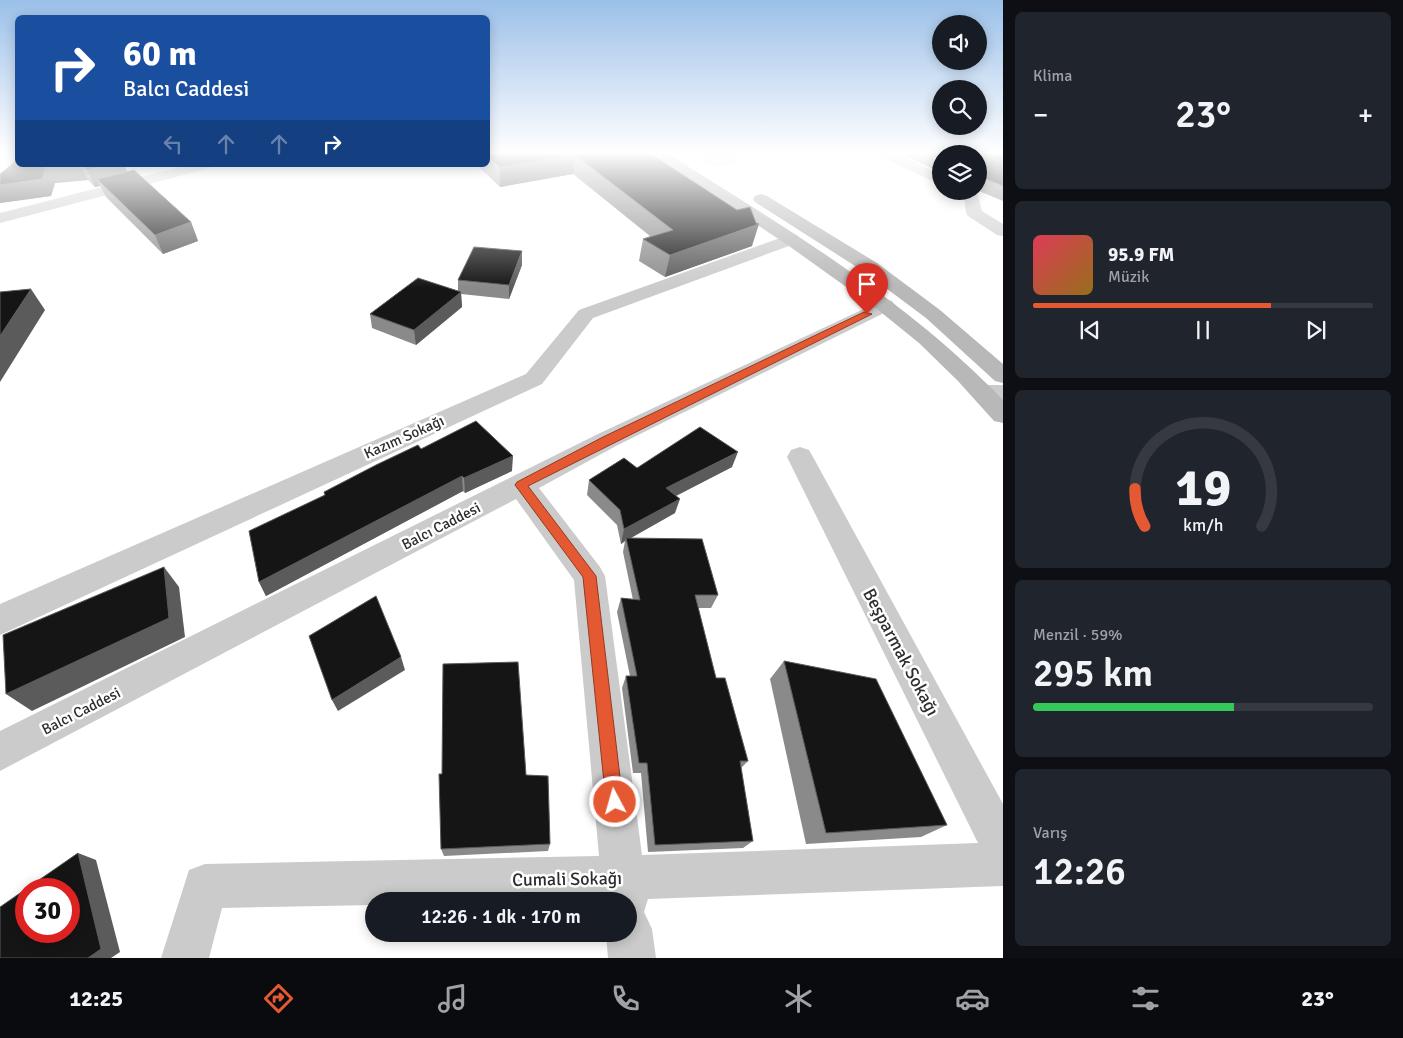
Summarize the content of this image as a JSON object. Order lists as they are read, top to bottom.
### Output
{
  "streets": {
    "street": [
      "Kazım Sokağı",
      "Balcı Caddesi",
      "Beşparmak Sokağı",
      "Cumali Sokağı"
    ]
  },
  "page": {
    "tile": [
      "Klima",
      ["Menzil · 59%", "295 km"],
      ["Varış", "12:26"]
    ],
    "turn": ["60 m", "Balcı Caddesi"],
    "heat": ["−", "23°", "+"],
    "song": ["95.9 FM", "Müzik"],
    "limit": "30",
    "trip": "12:26 · 1 dk · 170 m",
    "tabs": ["12:25", "23°"],
    "gauge": ["19", "km/h"]
  }
}
